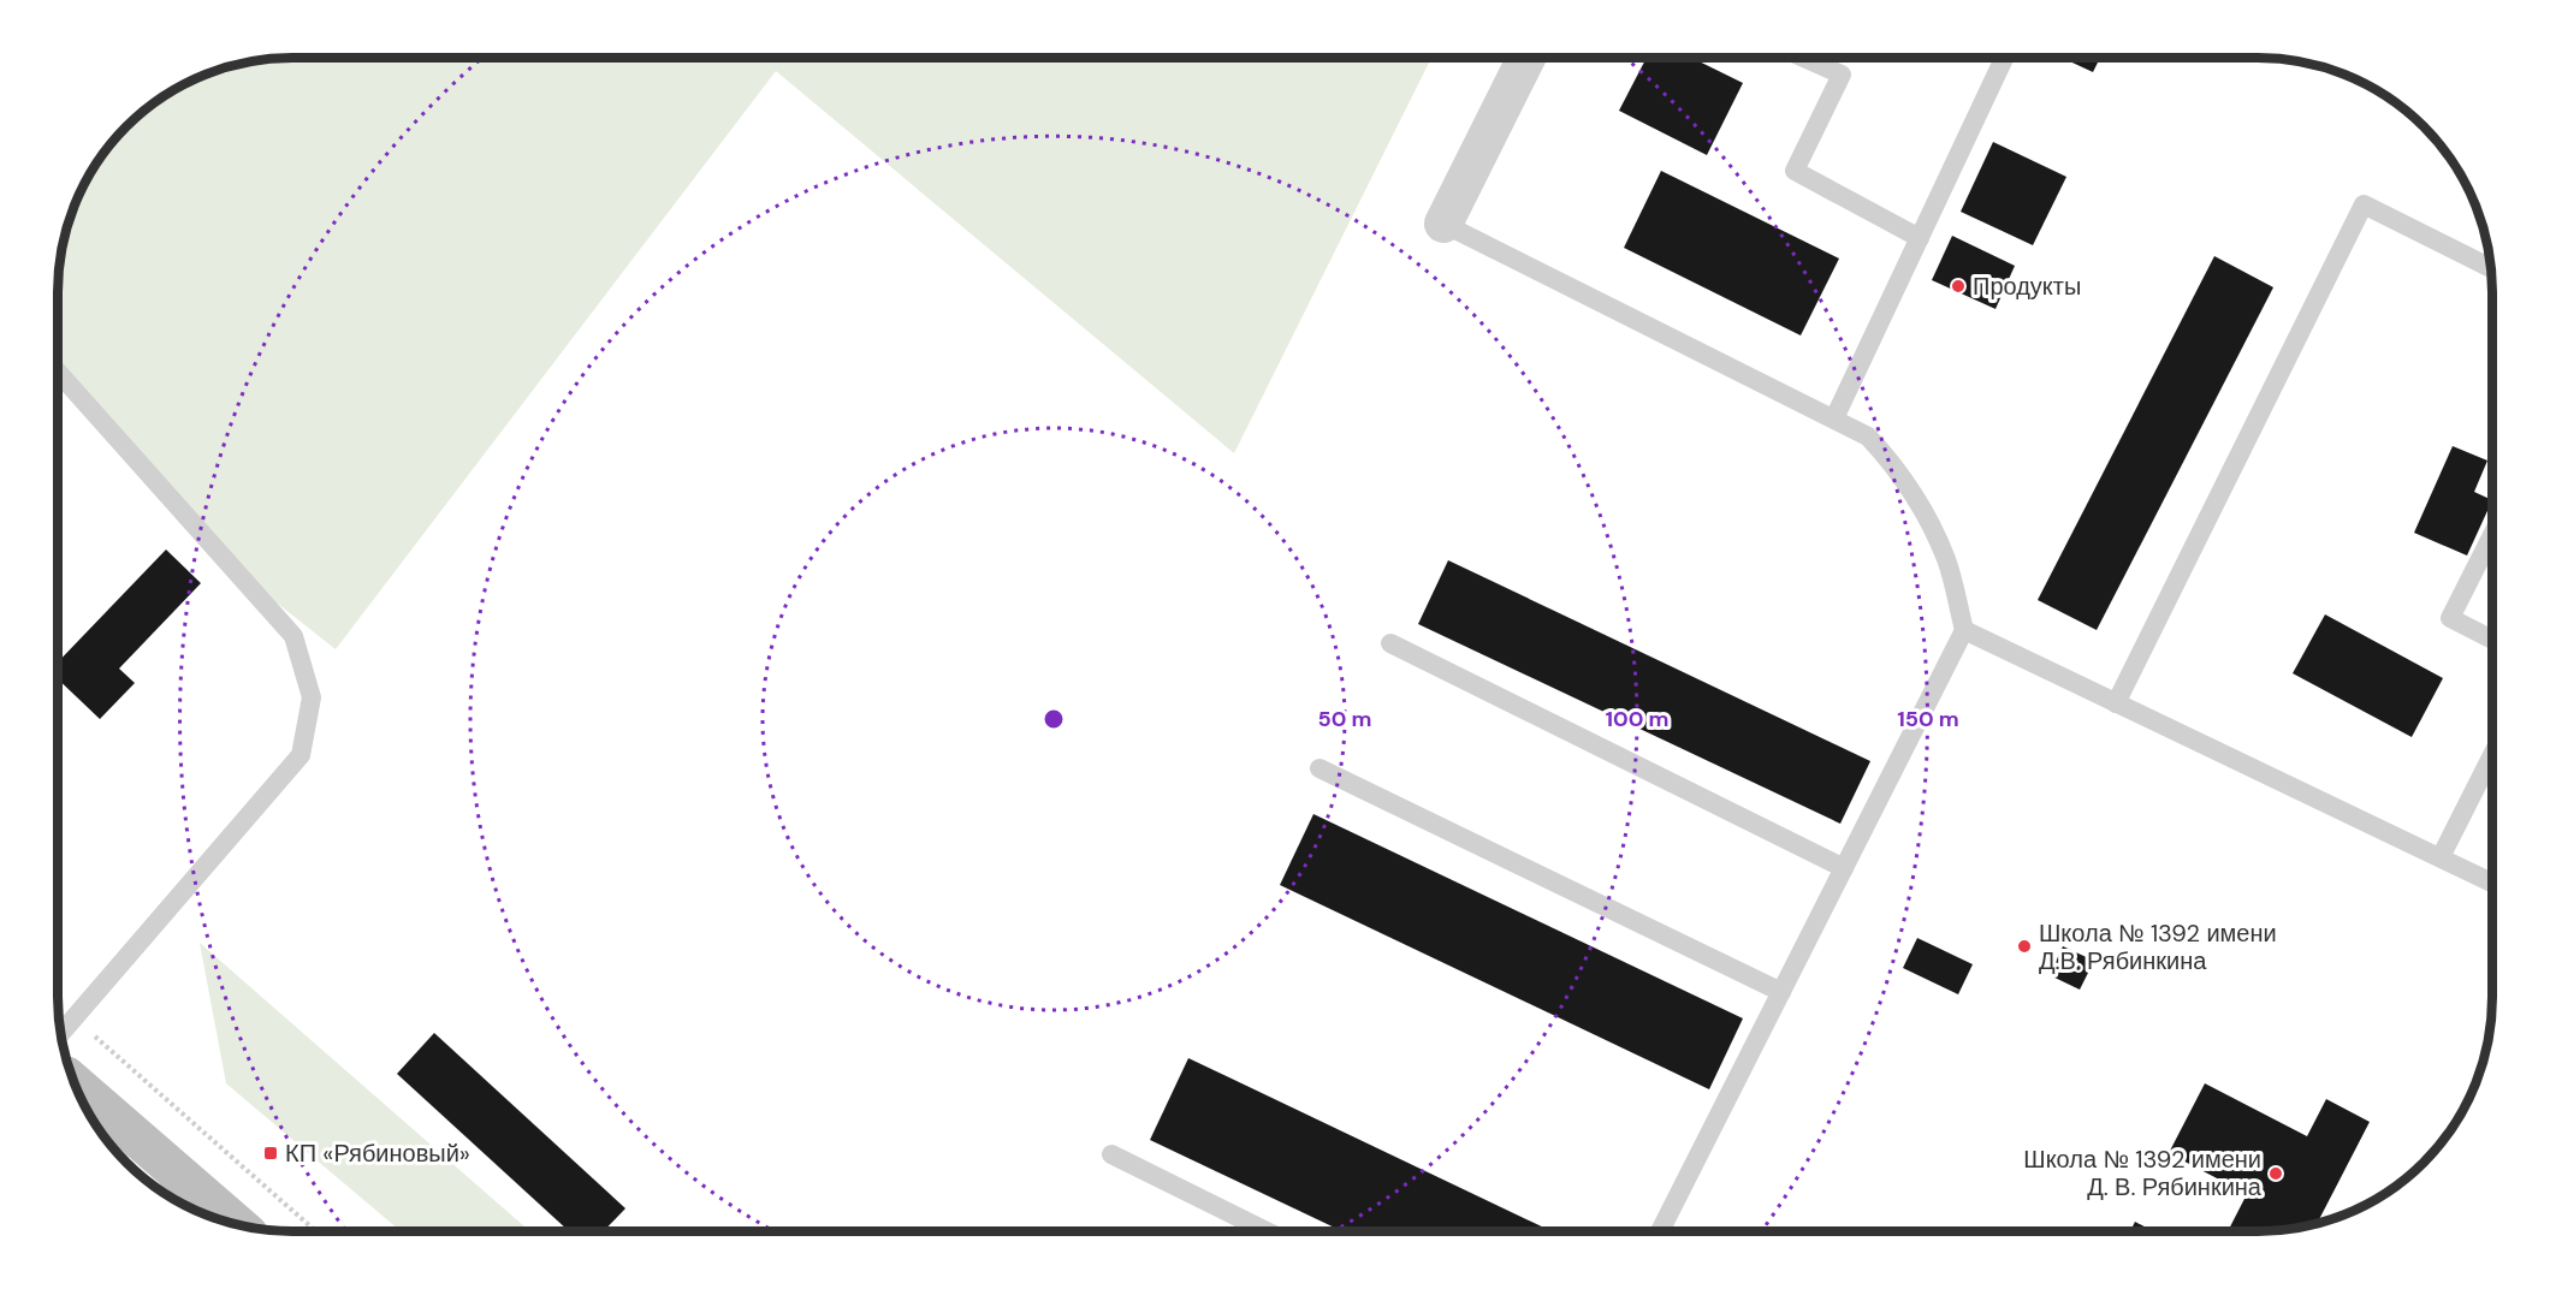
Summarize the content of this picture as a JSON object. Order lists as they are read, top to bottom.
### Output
{
  "places": {
    "other": ["Продукты", "Школа № 1392 имени Д.В. Рябинкина", "Школа № 1392 имени Д. В. Рябинкина"],
    "transit": ["КП «Рябиновый»"]
  },
  "rings": ["50 m", "100 m", "150 m"]
}
